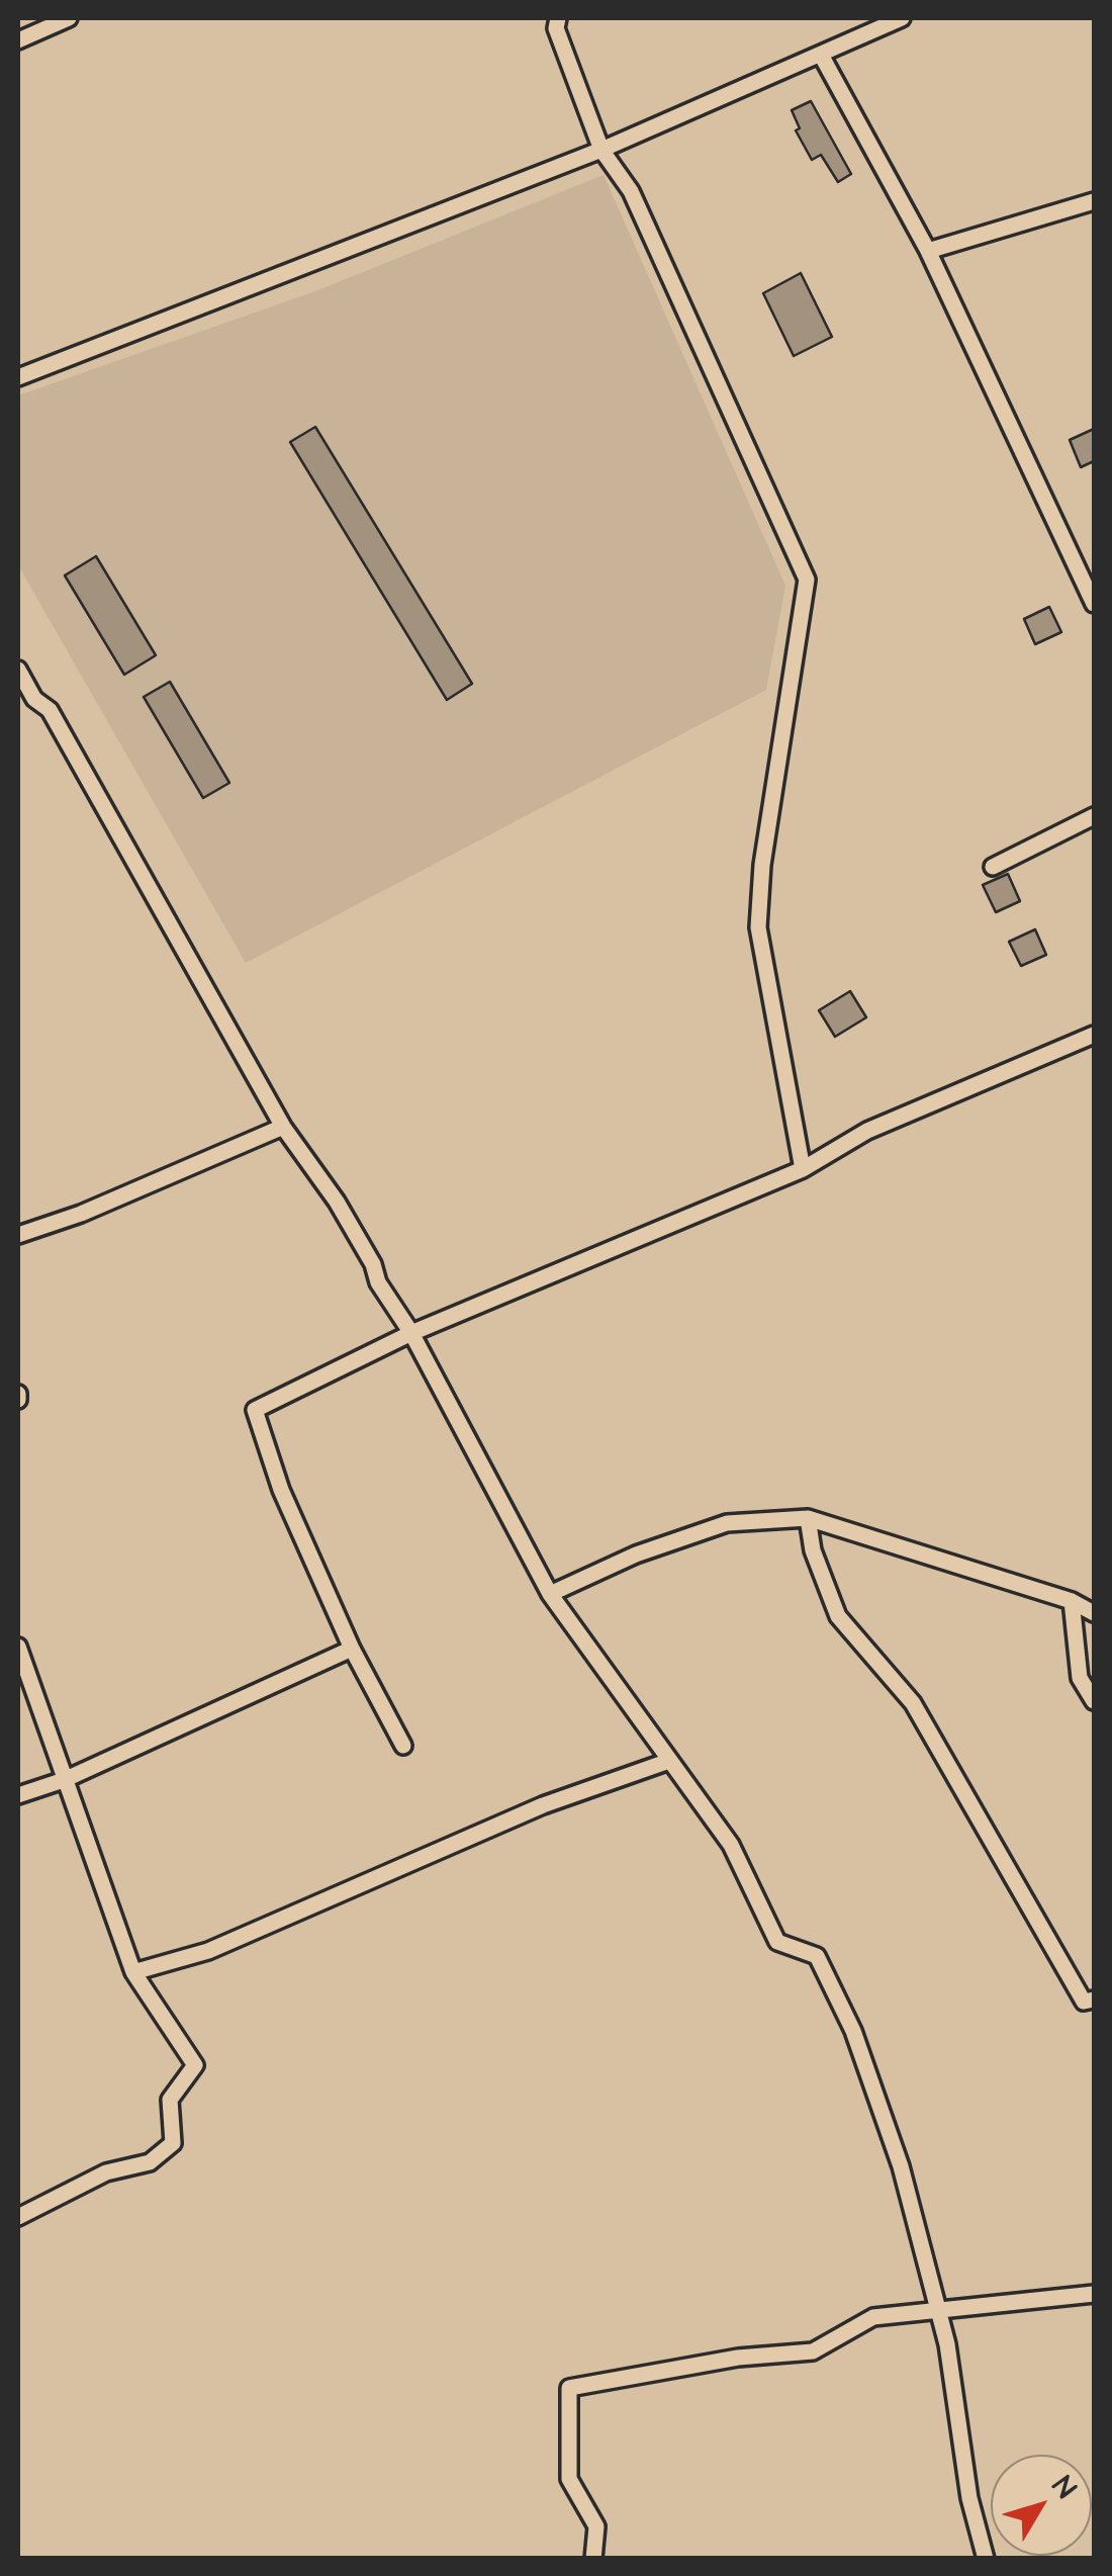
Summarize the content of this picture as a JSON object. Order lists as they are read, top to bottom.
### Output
{
  "north": "top right"
}
